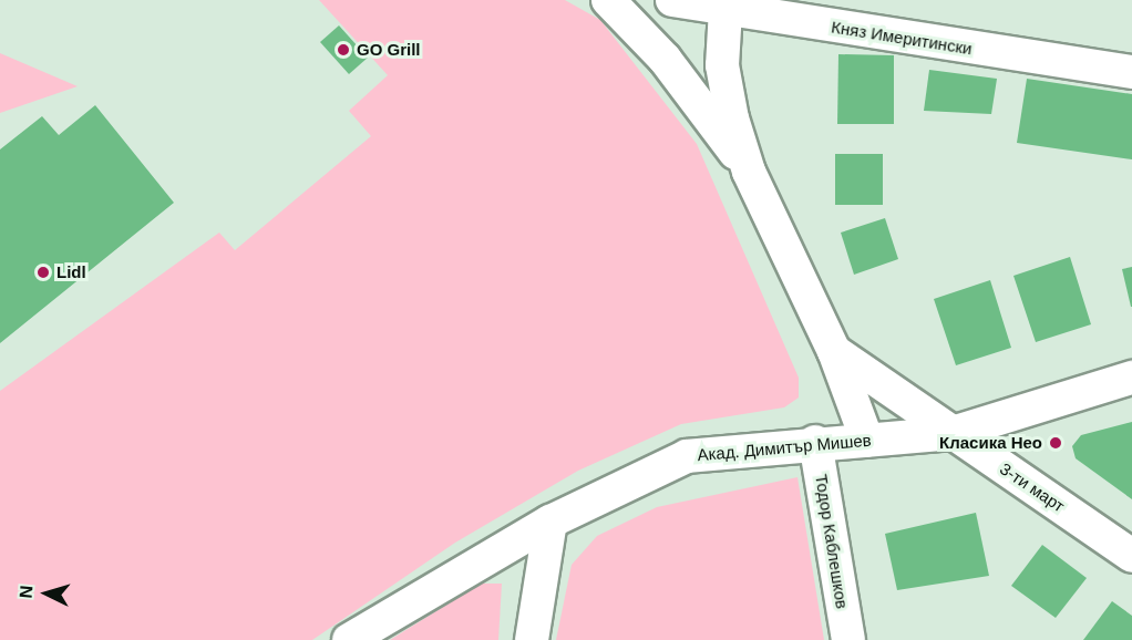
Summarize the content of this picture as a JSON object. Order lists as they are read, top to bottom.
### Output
{
  "streets": {
    "street": [
      "Княз Имеритински",
      "Акад. Димитър Мишев",
      "3-ти март",
      "Тодор Каблешков"
    ]
  },
  "crossings": [
    ["Акад. Димитър Мишев", "3-ти март"],
    ["Акад. Димитър Мишев", "Тодор Каблешков"]
  ],
  "places": ["GO Grill", "Lidl", "Класика Нео"],
  "north": "left"
}
